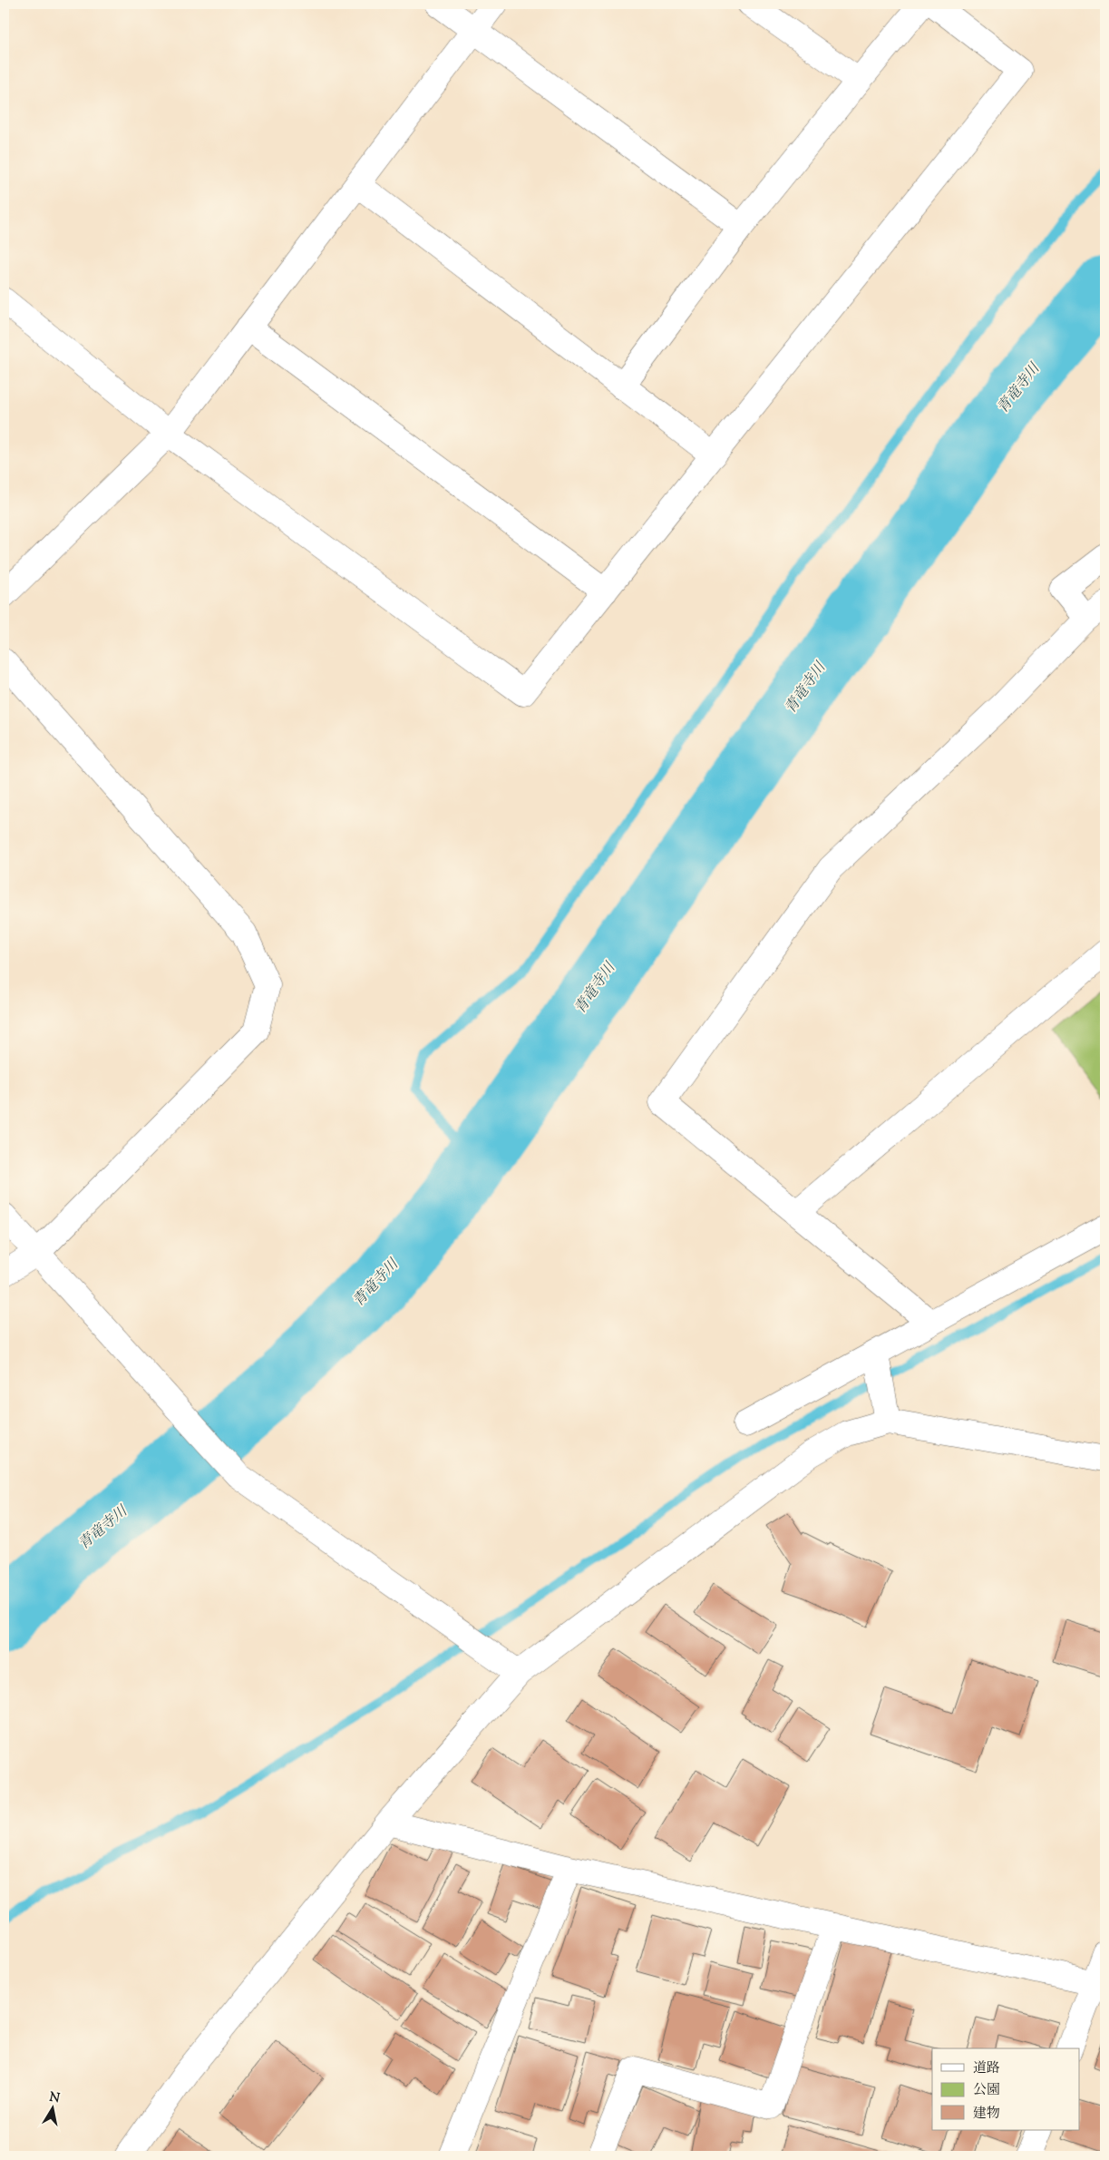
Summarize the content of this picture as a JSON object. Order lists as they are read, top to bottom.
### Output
{
  "water": ["青竜寺川"],
  "legend": ["道路", "公園", "建物"],
  "north": "top"
}
